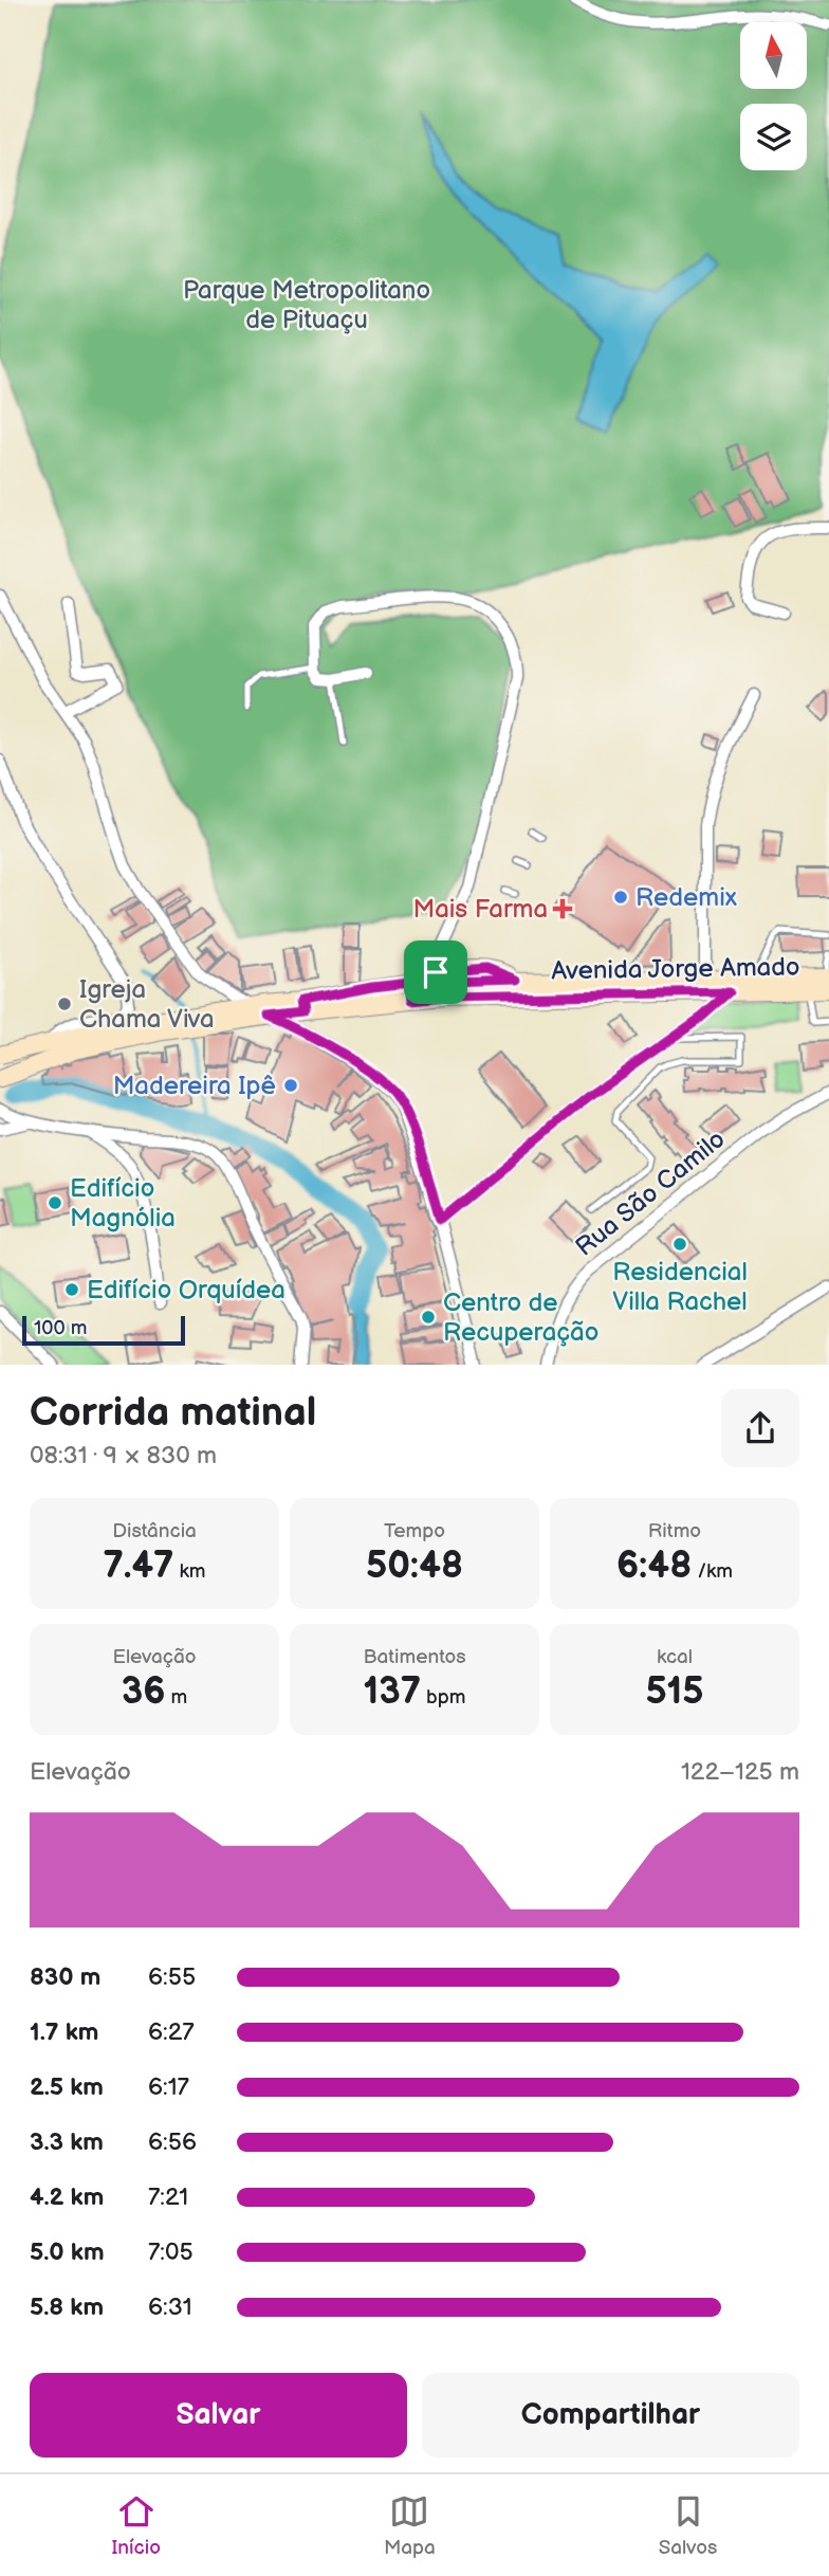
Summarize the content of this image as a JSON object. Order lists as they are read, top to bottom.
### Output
{
  "streets": {
    "main road": ["Avenida Jorge Amado"],
    "street": ["Rua São Camilo"]
  },
  "parks": ["Parque Metropolitano de Pituaçu"],
  "places": {
    "other": [
      "Redemix",
      "Igreja Chama Viva",
      "Madereira Ipê",
      "Edifício Magnólia",
      "Residencial Villa Rachel",
      "Edifício Orquídea",
      "Centro de Recuperação"
    ],
    "health": ["Mais Farma"]
  },
  "scale_bar": "100 m",
  "north": "top",
  "page": {
    "scale": "100 m",
    "heading": ["Corrida matinal", "08:31 · 9 × 830 m"],
    "stats": [
      ["Distância", "7.47 km"],
      ["Tempo", "50:48"],
      ["Ritmo", "6:48 /km"],
      ["Elevação", "36 m"],
      ["Batimentos", "137 bpm"],
      ["kcal", "515"]
    ],
    "chart": ["Elevação", "122–125 m"],
    "list": [
      {
        "name": "830 m",
        "note": "6:55"
      },
      {
        "name": "1.7 km",
        "note": "6:27"
      },
      {
        "name": "2.5 km",
        "note": "6:17"
      },
      {
        "name": "3.3 km",
        "note": "6:56"
      },
      {
        "name": "4.2 km",
        "note": "7:21"
      },
      {
        "name": "5.0 km",
        "note": "7:05"
      },
      {
        "name": "5.8 km",
        "note": "6:31"
      }
    ],
    "buttons": ["Salvar", "Compartilhar"],
    "tabs": ["Início", "Mapa", "Salvos"]
  }
}
